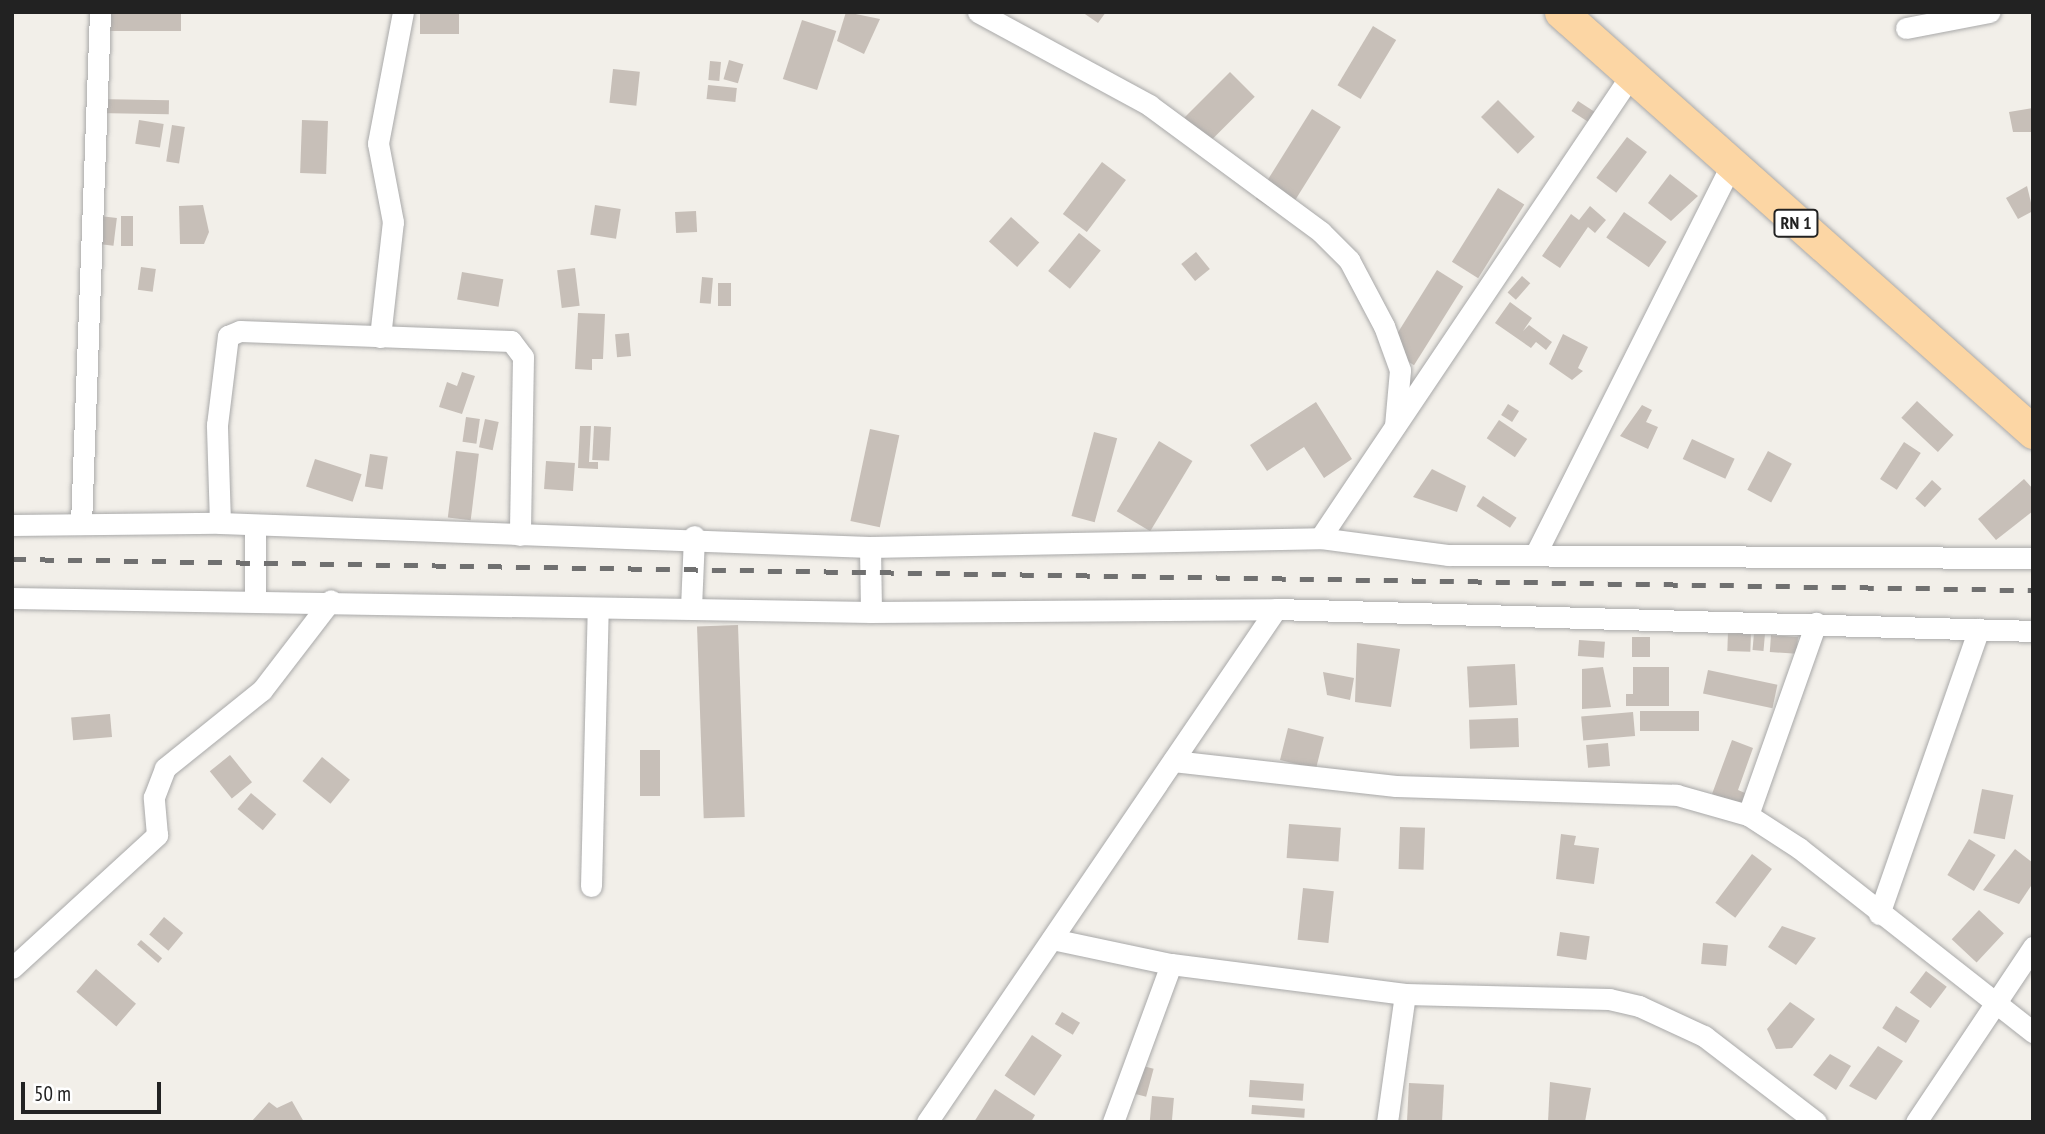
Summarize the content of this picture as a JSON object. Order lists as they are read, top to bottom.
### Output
{
  "streets": {
    "main road": ["RN 1"]
  },
  "scale_bar": "50 m"
}
